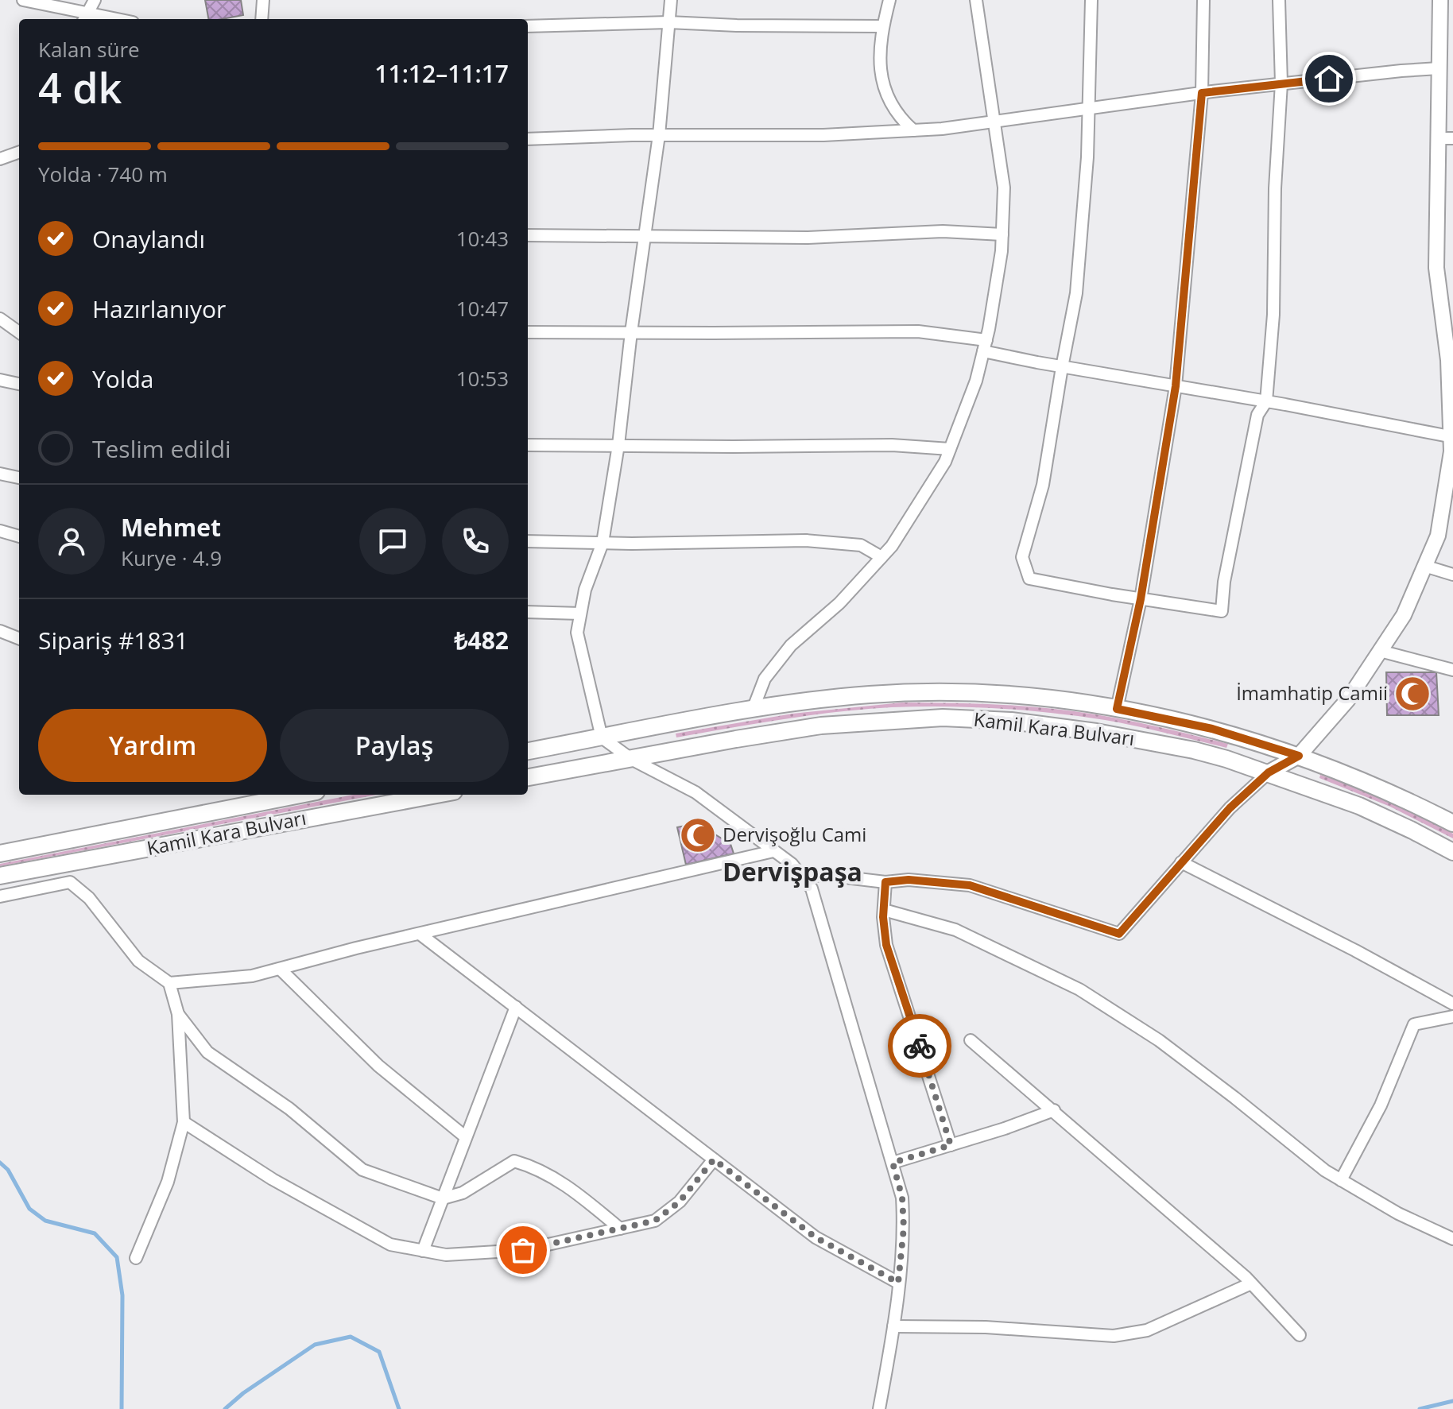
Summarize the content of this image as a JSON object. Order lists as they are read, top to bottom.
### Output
{
  "streets": {
    "main road": ["Kamil Kara Bulvarı"]
  },
  "districts": ["Dervişpaşa"],
  "places": {
    "mosque": ["İmamhatip Camii", "Dervişoğlu Cami"]
  },
  "page": {
    "heading": ["4 dk", "Kalan süre", "11:12–11:17"],
    "panel": [
      "Mehmet",
      "Kurye · 4.9",
      "Sipariş #1831",
      "₺482"
    ],
    "bar": "Yolda · 740 m",
    "list": [
      ["Onaylandı", "10:43"],
      ["Hazırlanıyor", "10:47"],
      ["Yolda", "10:53"],
      "Teslim edildi"
    ],
    "buttons": ["Yardım", "Paylaş"]
  }
}
